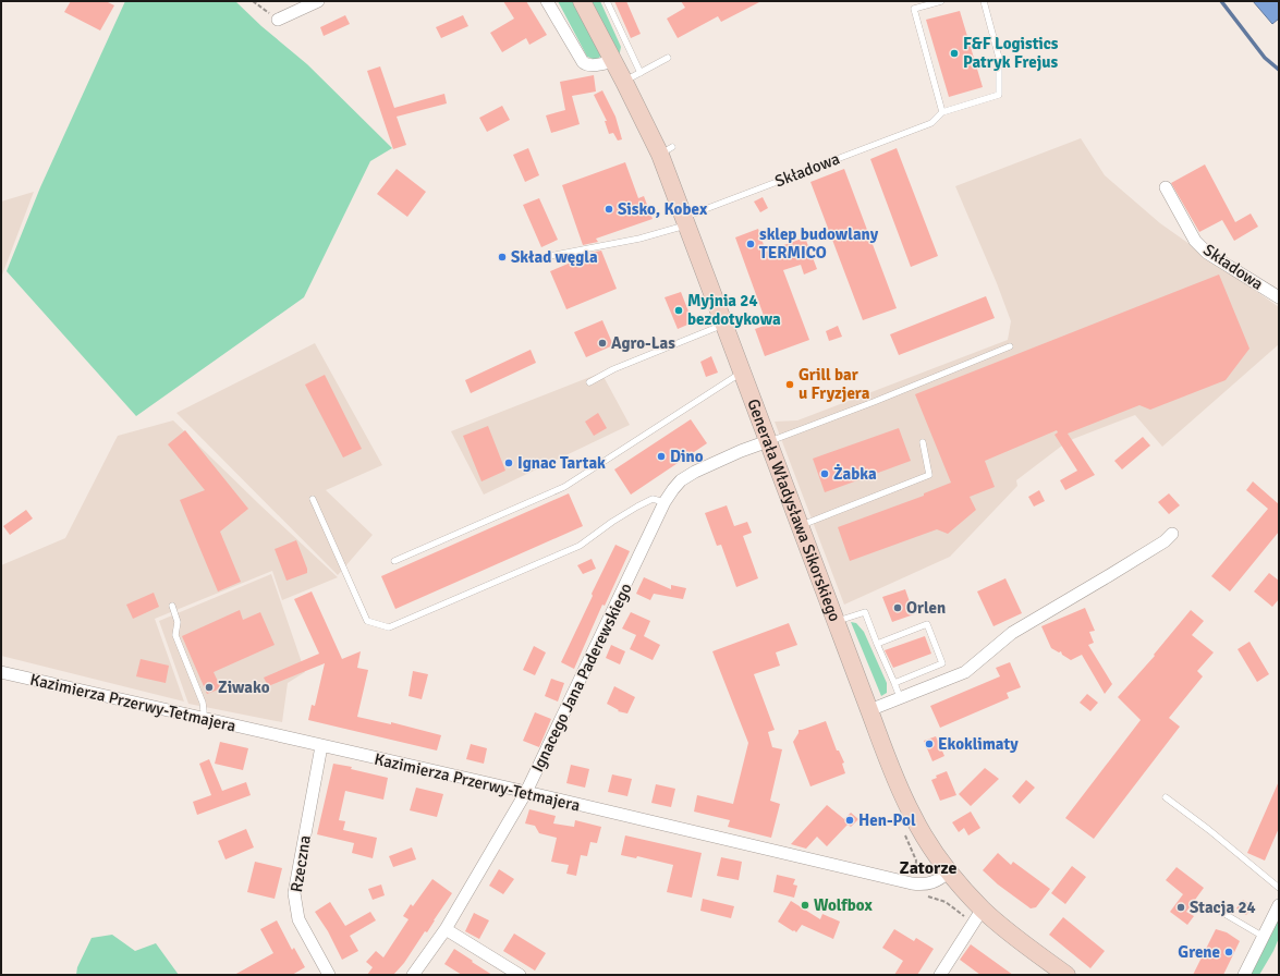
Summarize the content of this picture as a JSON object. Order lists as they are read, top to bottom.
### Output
{
  "streets": {
    "main road": ["Generała Władysława Sikorskiego"],
    "street": [
      "Składowa",
      "Ignacego Jana Paderewskiego",
      "Kazimierza Przerwy-Tetmajera",
      "Rzeczna"
    ]
  },
  "crossings": [
    ["Składowa", "Generała Władysława Sikorskiego"],
    ["Generała Władysława Sikorskiego", "Ignacego Jana Paderewskiego"],
    ["Generała Władysława Sikorskiego", "Kazimierza Przerwy-Tetmajera"],
    ["Ignacego Jana Paderewskiego", "Kazimierza Przerwy-Tetmajera"],
    ["Kazimierza Przerwy-Tetmajera", "Rzeczna"]
  ],
  "districts": ["Zatorze"],
  "places": [
    "F&F Logistics Patryk Frejus",
    "Sisko, Kobex",
    "sklep budowlany TERMICO",
    "Skład węgla",
    "Myjnia 24 bezdotykowa",
    "Agro-Las",
    "Grill bar u Fryzjera",
    "Dino",
    "Ignac Tartak",
    "Żabka",
    "Orlen",
    "Ziwako",
    "Ekoklimaty",
    "Hen-Pol",
    "Wolfbox",
    "Stacja 24",
    "Grene"
  ]
}
